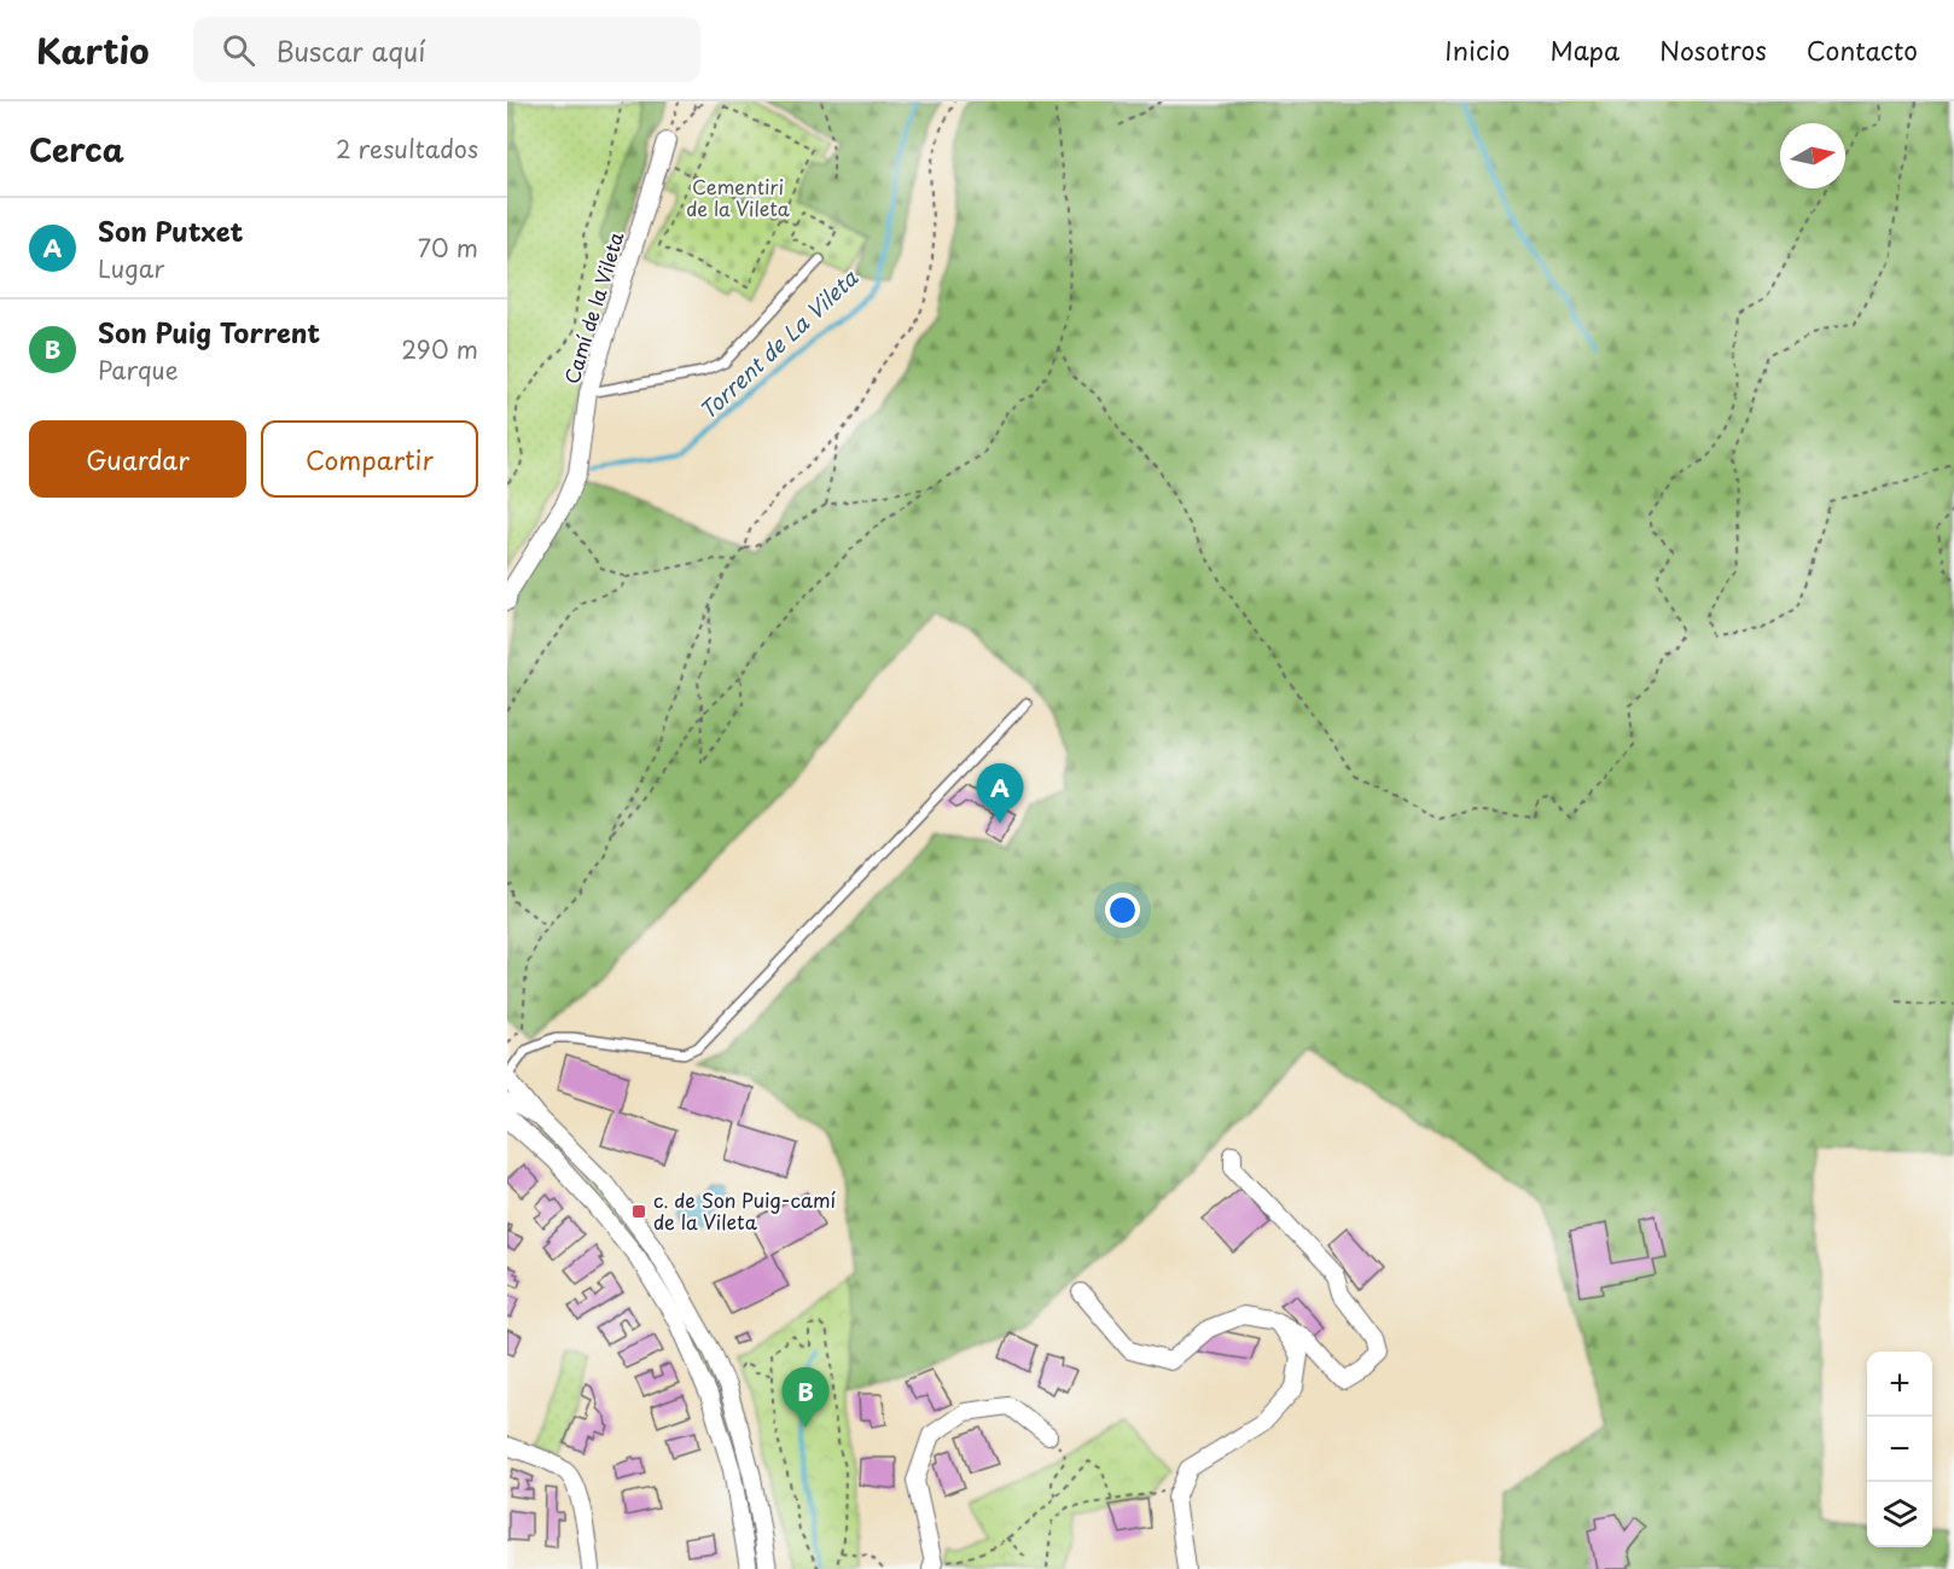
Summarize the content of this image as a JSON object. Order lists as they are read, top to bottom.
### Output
{
  "streets": {
    "street": ["Camí de la Vileta"]
  },
  "water": ["Torrent de La Vileta"],
  "parks": ["Cementiri de la Vileta"],
  "places": {
    "transit": ["c. de Son Puig-camí de la Vileta"]
  },
  "north": "right",
  "page": {
    "header": "Kartio",
    "search": "Buscar aquí",
    "nav": [
      "Inicio",
      "Mapa",
      "Nosotros",
      "Contacto"
    ],
    "heading": ["Cerca", "2 resultados"],
    "list": [
      {
        "mark": "A",
        "name": "Son Putxet",
        "note": "Lugar",
        "value": "70 m"
      },
      {
        "mark": "B",
        "name": "Son Puig Torrent",
        "note": "Parque",
        "value": "290 m"
      }
    ],
    "buttons": ["Guardar", "Compartir"],
    "pins": ["A", "B"],
    "map_buttons": ["+", "−"]
  }
}
